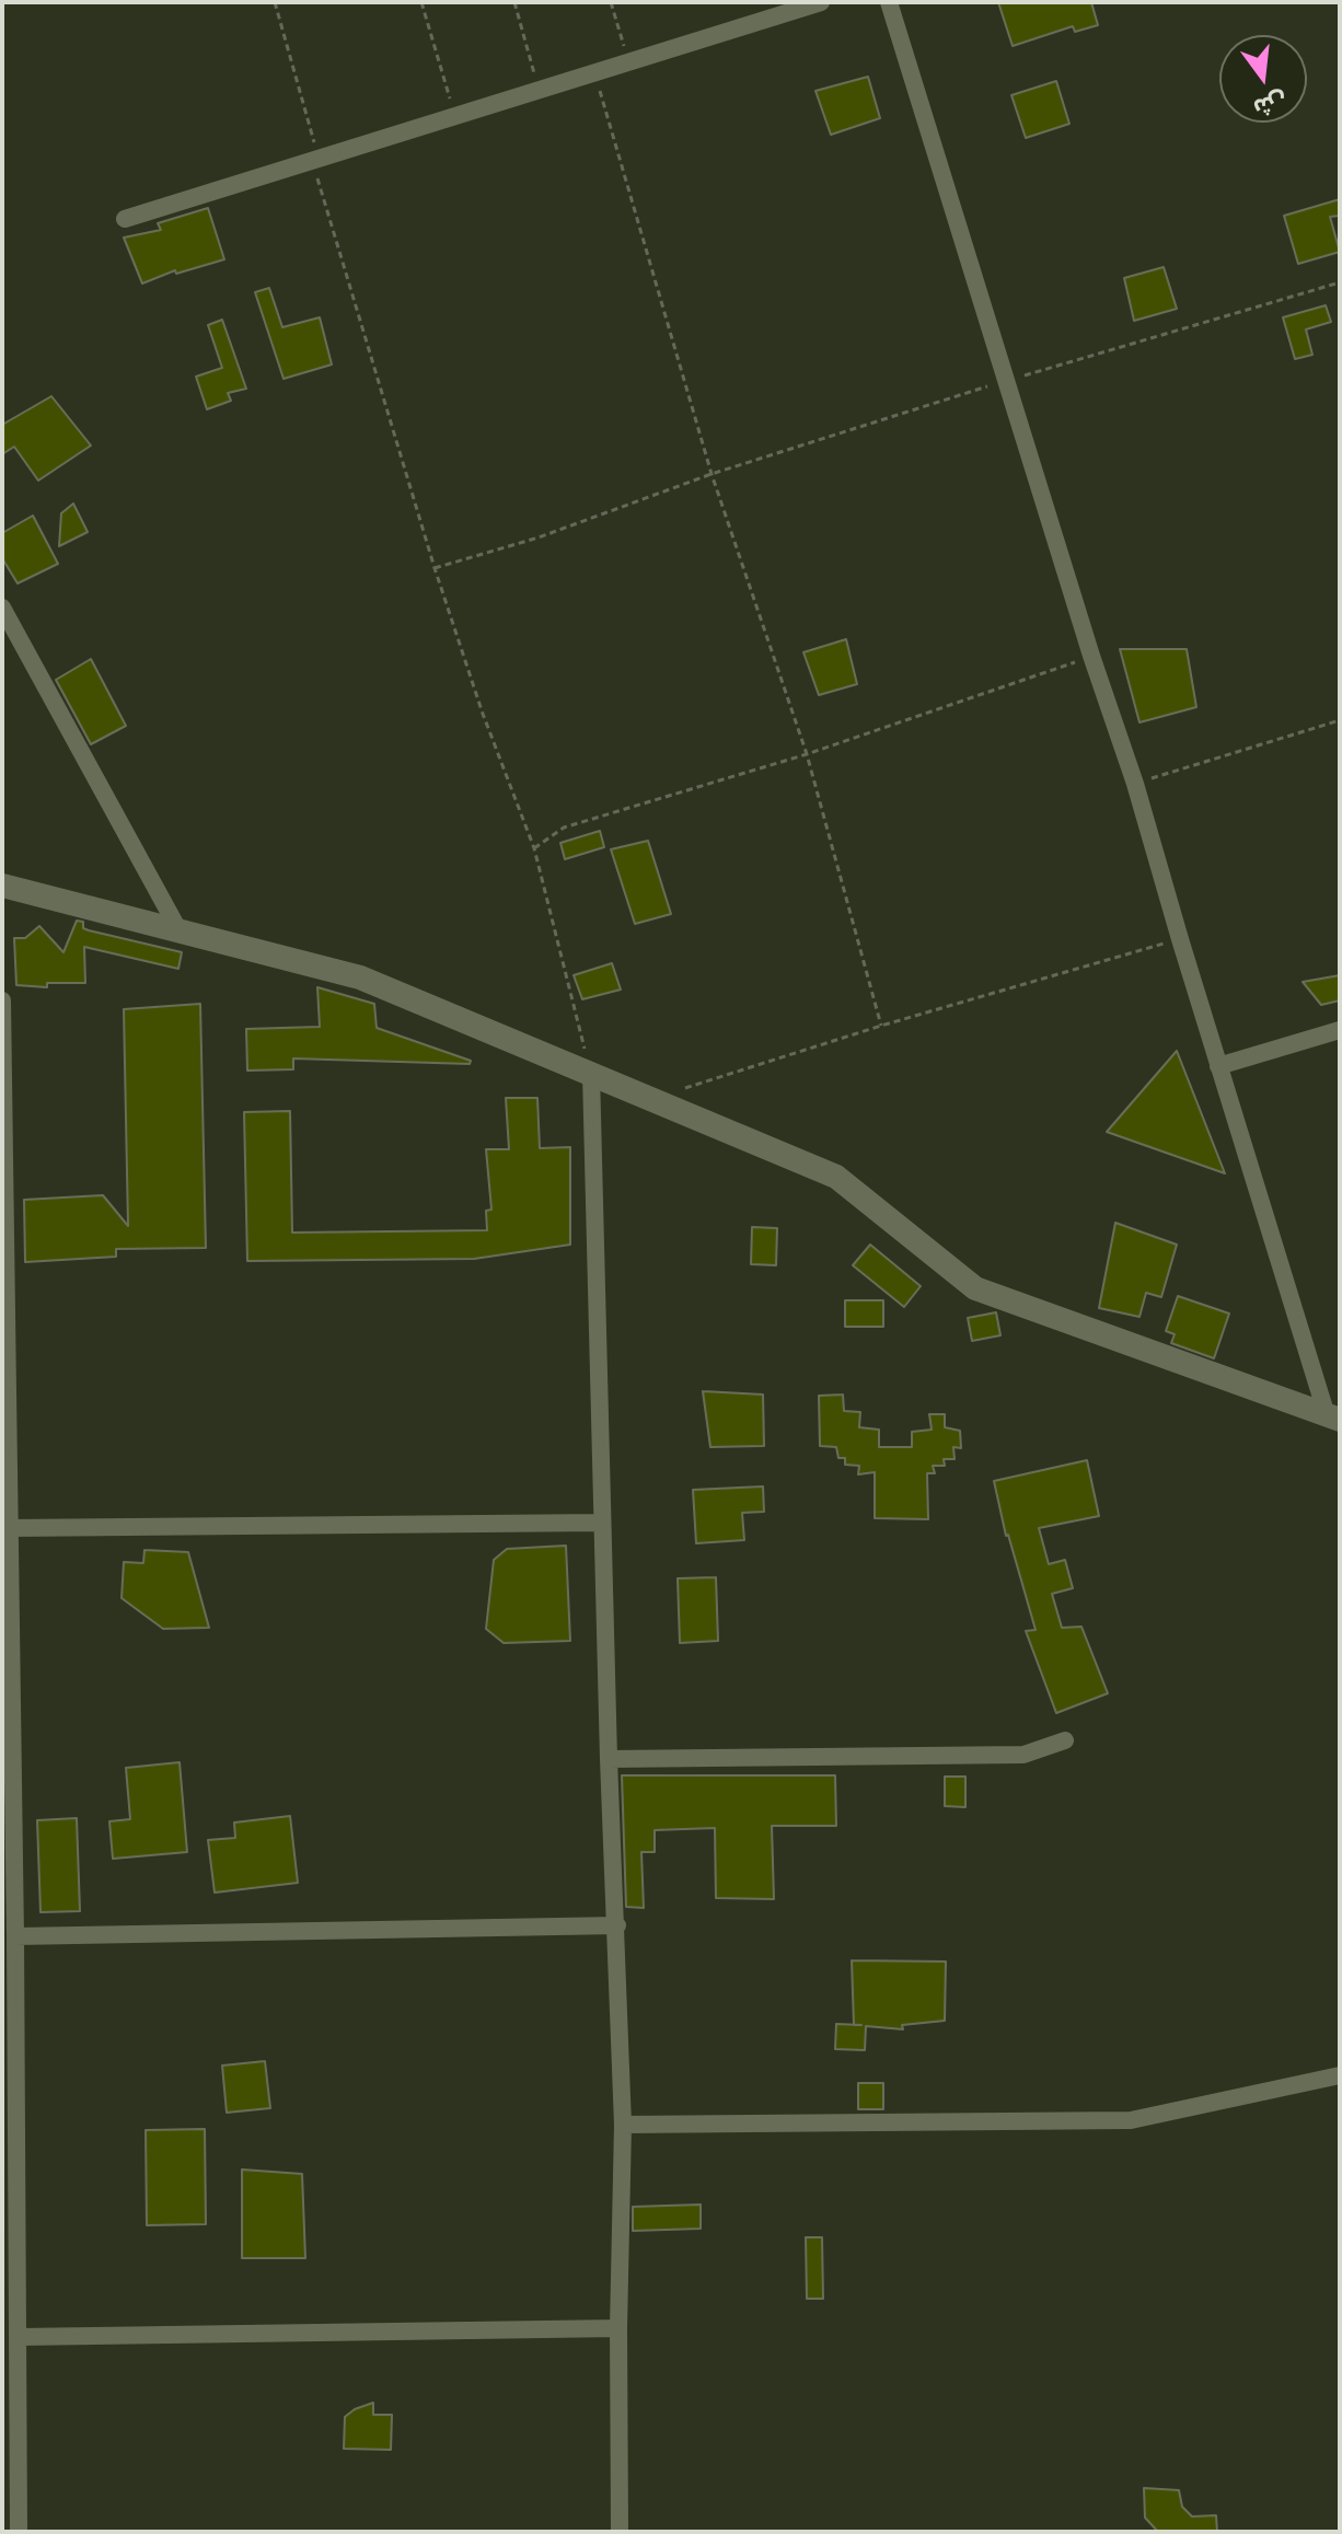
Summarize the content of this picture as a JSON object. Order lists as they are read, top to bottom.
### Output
{
  "north": "bottom"
}
